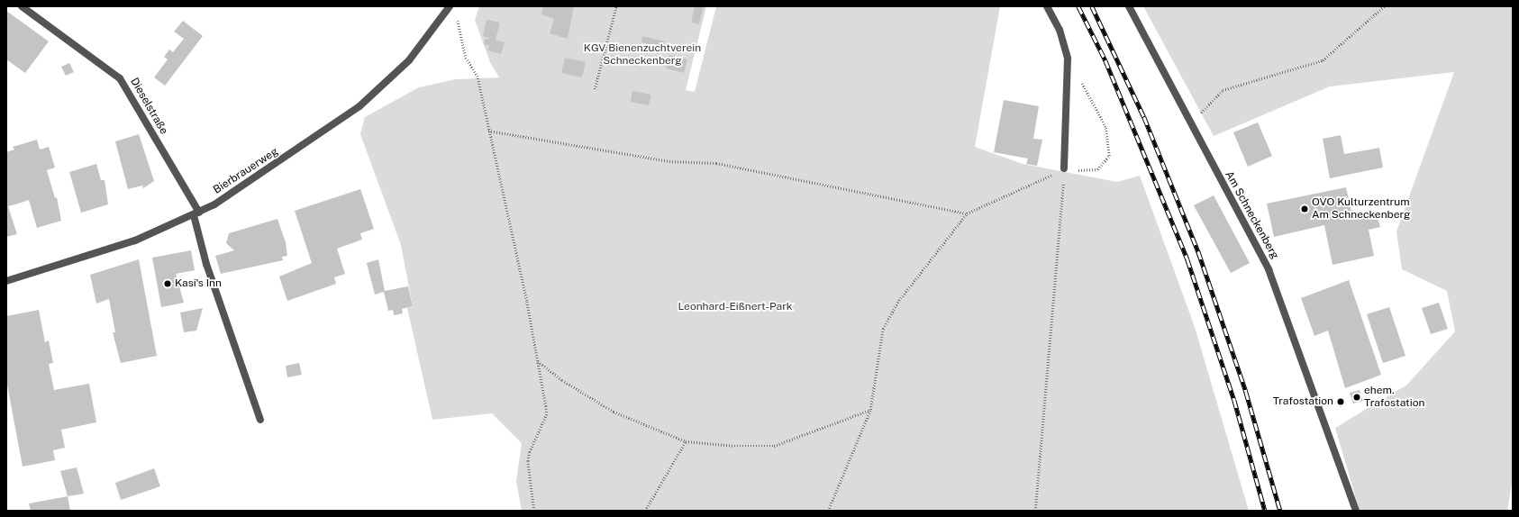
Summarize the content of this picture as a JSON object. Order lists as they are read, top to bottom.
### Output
{
  "streets": {
    "street": ["Dieselstraße", "Bierbrauerweg", "Am Schneckenberg"]
  },
  "crossings": [
    ["Dieselstraße", "Bierbrauerweg"]
  ],
  "parks": ["KGV Bienenzuchtverein Schneckenberg", "Leonhard-Eißnert-Park"],
  "places": [
    "OVO Kulturzentrum Am Schneckenberg",
    "Kasi's Inn",
    "ehem. Trafostation",
    "Trafostation"
  ]
}
